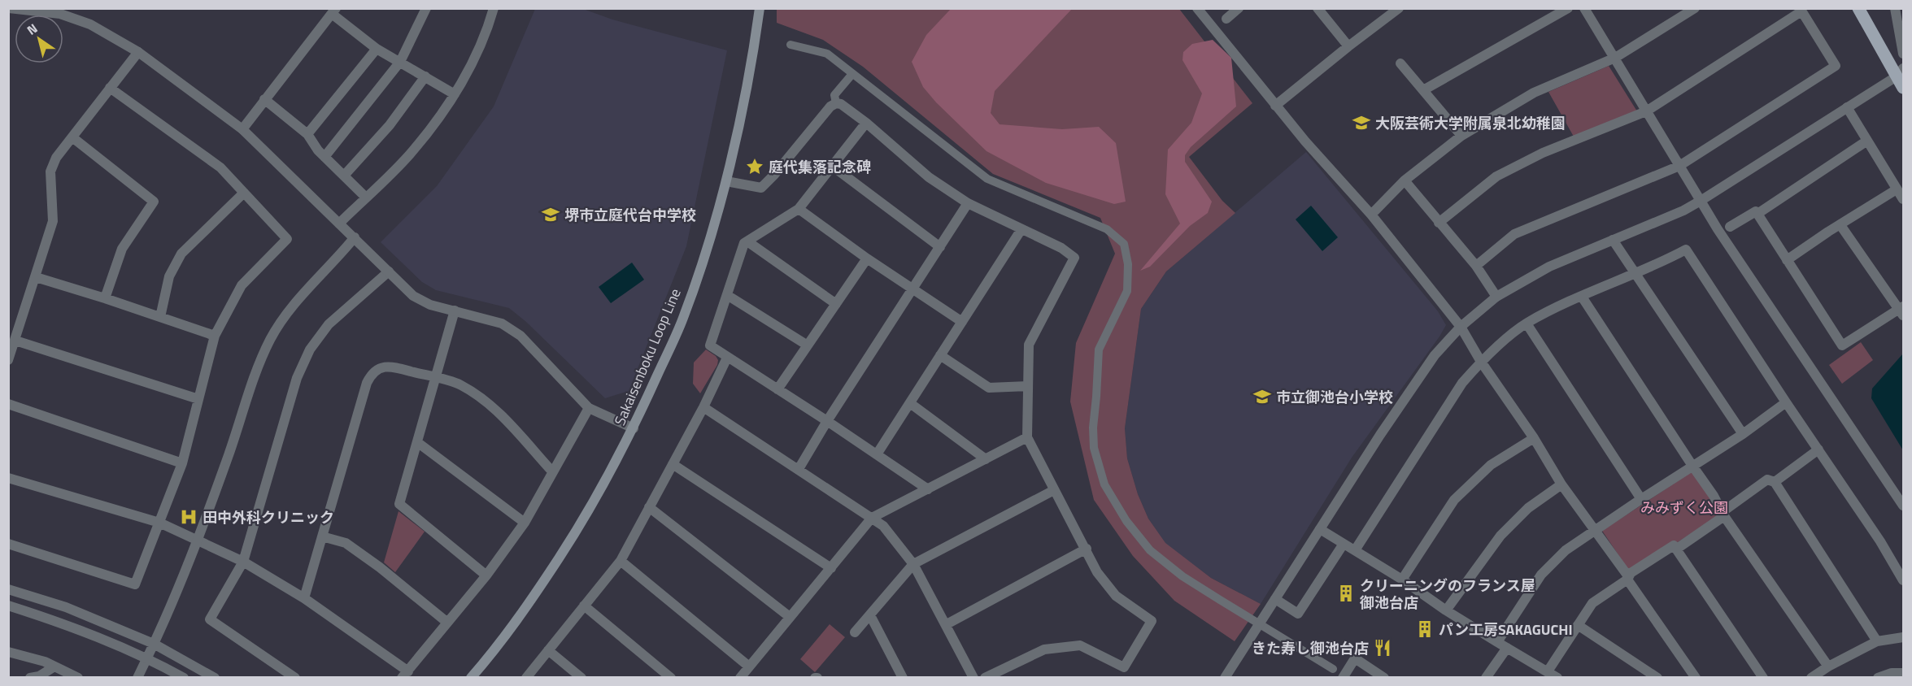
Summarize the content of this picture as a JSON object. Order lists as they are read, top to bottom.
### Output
{
  "streets": {
    "main road": ["Sakaisenboku Loop Line"]
  },
  "parks": ["みみずく公園"],
  "places": {
    "school or university": ["大阪芸術大学附属泉北幼稚園", "堺市立庭代台中学校", "市立御池台小学校"],
    "place": ["庭代集落記念碑"],
    "hospital": ["田中外科クリニック"],
    "building": ["クリーニングのフランス屋 御池台店", "パン工房SAKAGUCHI"],
    "restaurant": ["きた寿し御池台店"]
  },
  "north": "top left"
}
